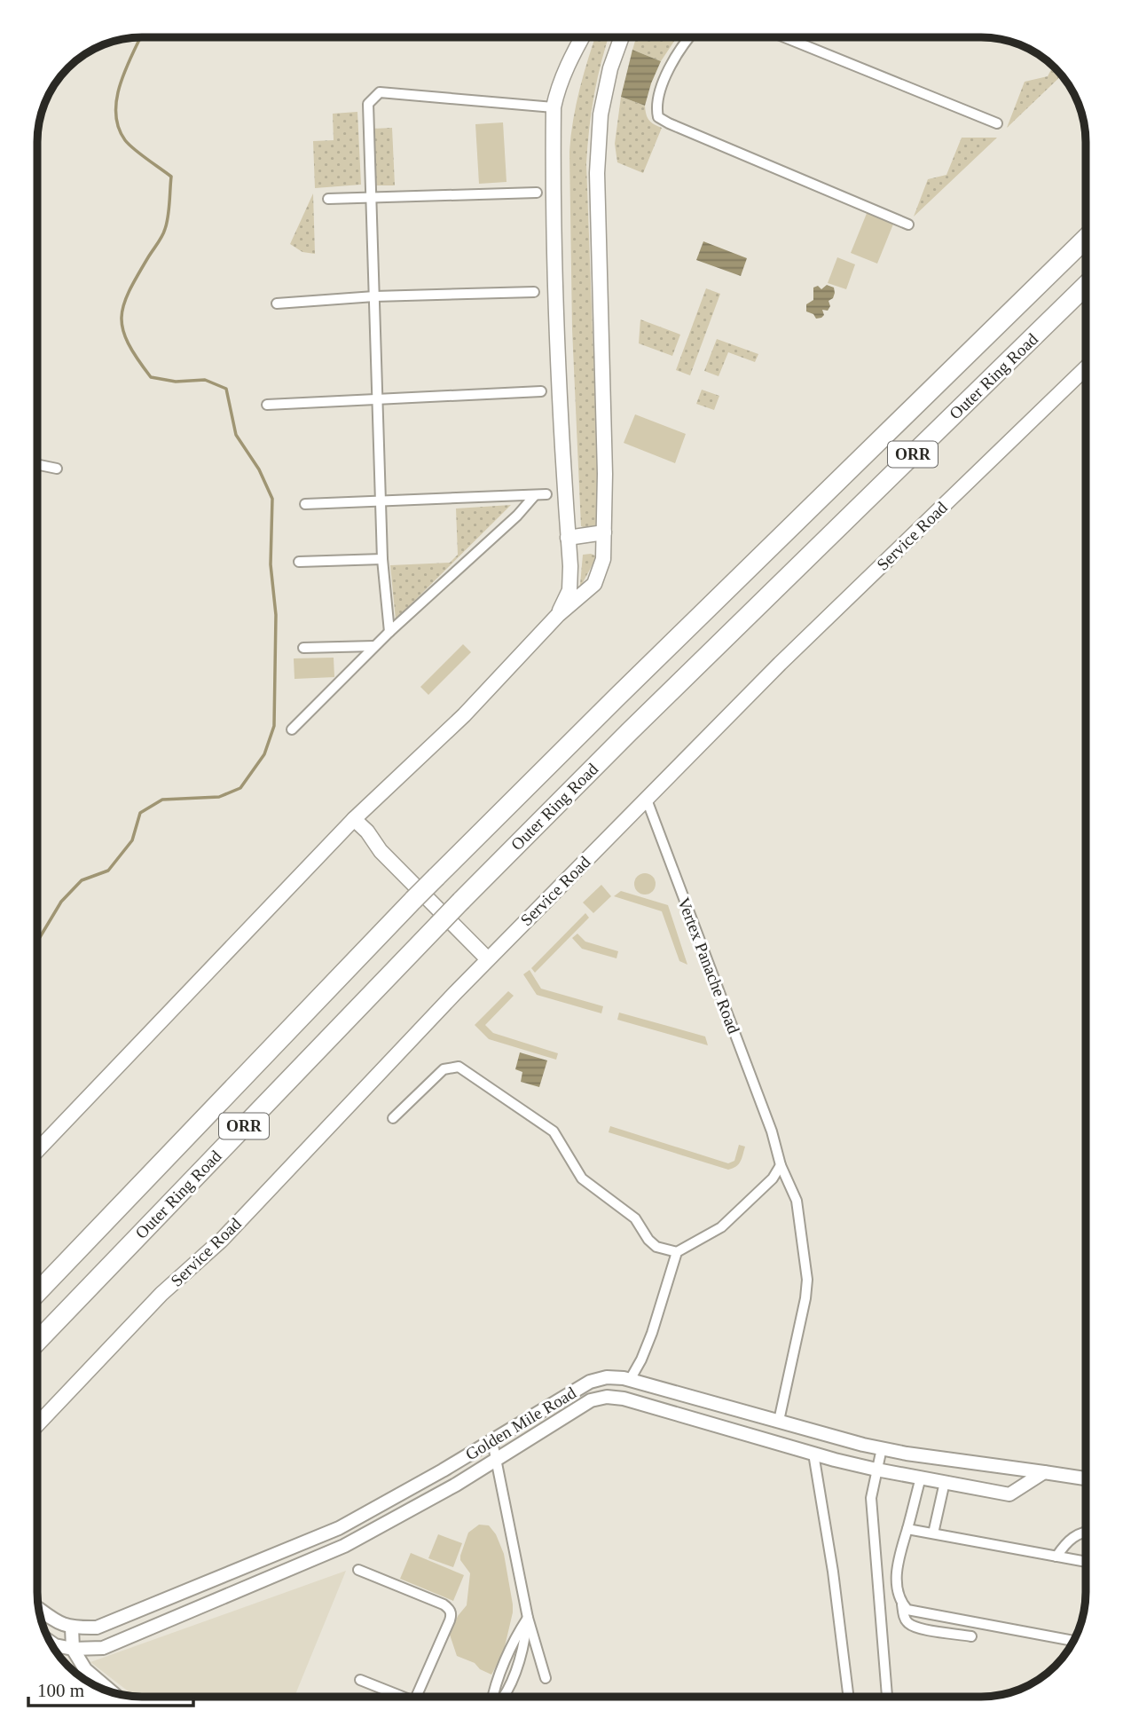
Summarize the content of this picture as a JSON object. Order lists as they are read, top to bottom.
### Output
{
  "streets": {
    "highway": ["Outer Ring Road", "ORR"],
    "main road": ["Service Road"],
    "street": ["Vertex Panache Road", "Golden Mile Road"]
  },
  "crossings": [
    ["Service Road", "Vertex Panache Road"],
    ["Vertex Panache Road", "Golden Mile Road"]
  ],
  "scale_bar": "100 m"
}
